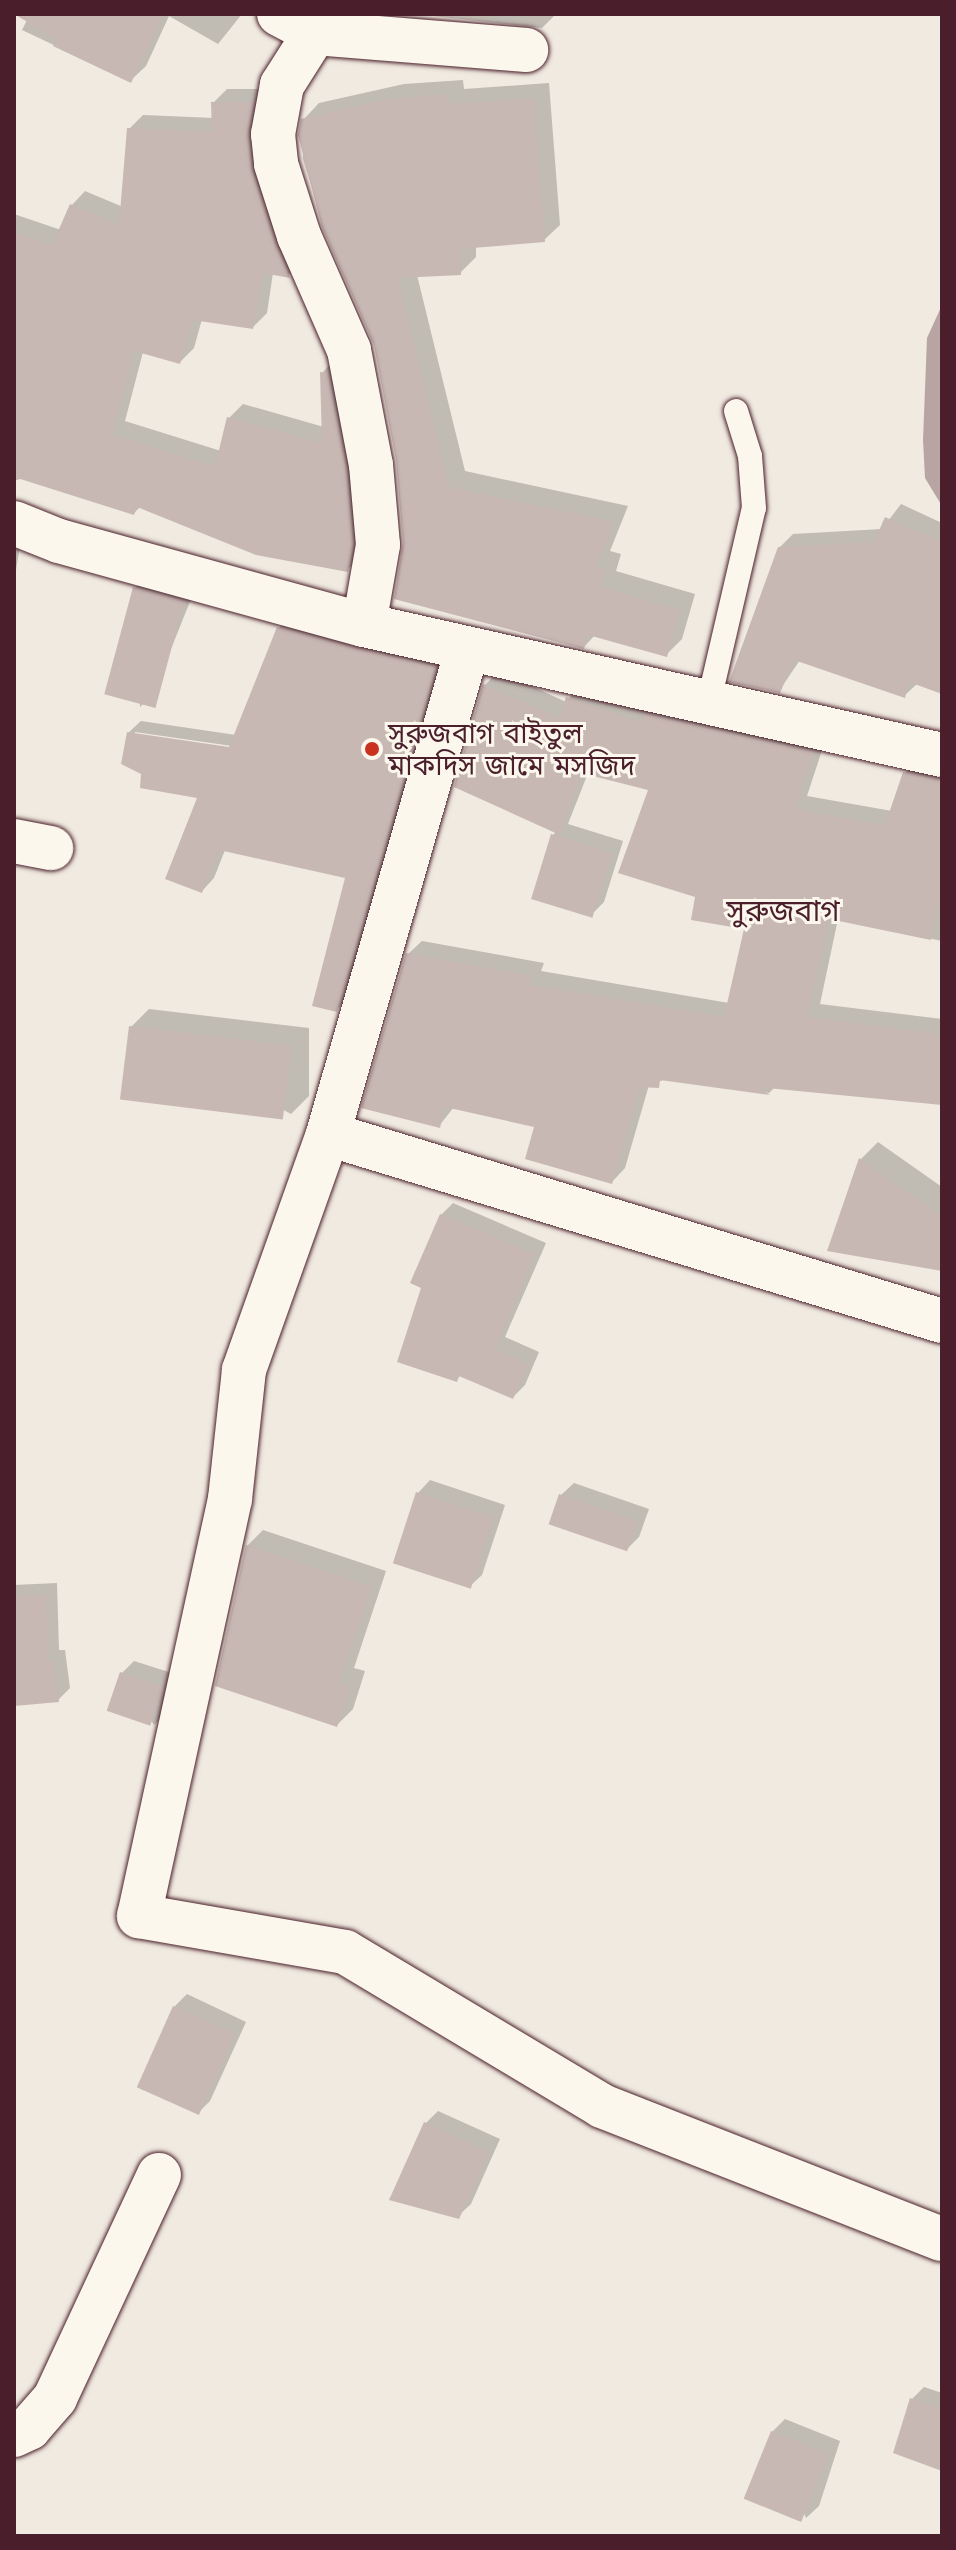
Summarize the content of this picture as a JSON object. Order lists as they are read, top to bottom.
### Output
{
  "districts": ["সুরুজবাগ"],
  "places": ["সুরুজবাগ বাইতুল মাকদিস জামে মসজিদ"]
}
